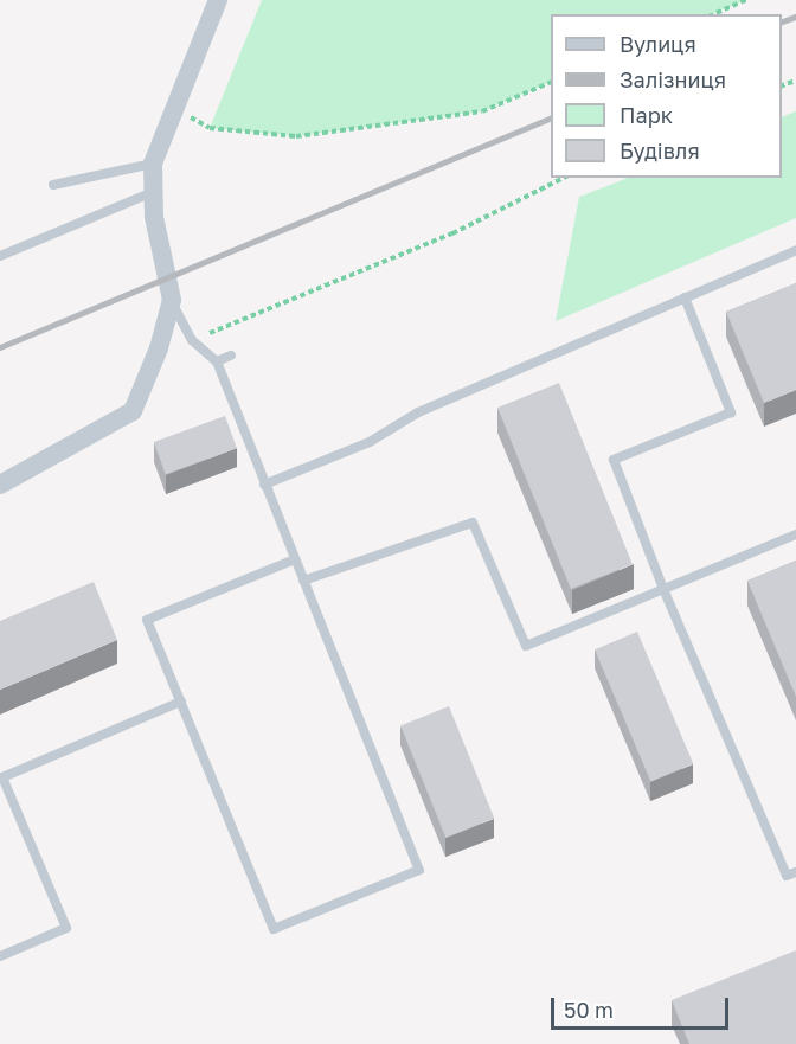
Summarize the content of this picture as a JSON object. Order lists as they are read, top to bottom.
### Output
{
  "legend": [
    "Вулиця",
    "Залізниця",
    "Парк",
    "Будівля"
  ],
  "scale_bar": "50 m"
}
